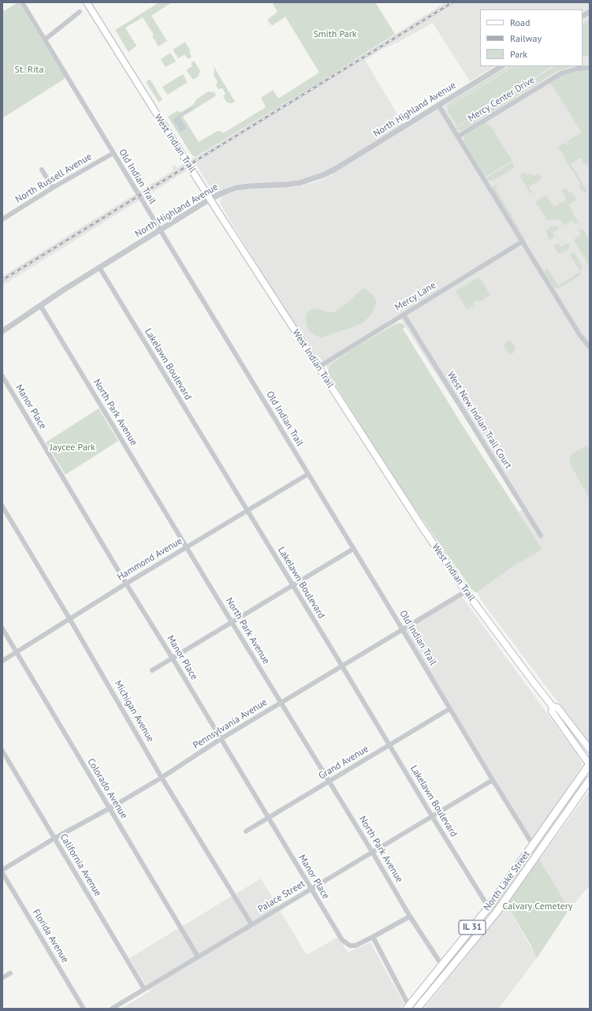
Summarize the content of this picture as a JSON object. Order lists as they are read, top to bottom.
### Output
{
  "streets": {
    "main road": ["West Indian Trail", "North Lake Street", "IL 31"],
    "street": [
      "Mercy Center Drive",
      "North Highland Avenue",
      "Old Indian Trail",
      "North Russell Avenue",
      "Mercy Lane",
      "Lakelawn Boulevard",
      "Manor Place",
      "North Park Avenue",
      "West New Indian Trail Court",
      "Hammond Avenue",
      "Michigan Avenue",
      "Pennsylvania Avenue",
      "Grand Avenue",
      "Colorado Avenue",
      "California Avenue",
      "Palace Street",
      "Florida Avenue"
    ]
  },
  "crossings": [
    ["North Highland Avenue", "West Indian Trail"],
    ["North Highland Avenue", "Old Indian Trail"],
    ["North Highland Avenue", "Lakelawn Boulevard"],
    ["North Highland Avenue", "North Park Avenue"],
    ["West Indian Trail", "Mercy Lane"],
    ["West Indian Trail", "Pennsylvania Avenue"],
    ["West Indian Trail", "North Lake Street"],
    ["Old Indian Trail", "North Russell Avenue"],
    ["Old Indian Trail", "Hammond Avenue"],
    ["Old Indian Trail", "Pennsylvania Avenue"],
    ["Old Indian Trail", "Grand Avenue"],
    ["Old Indian Trail", "North Lake Street"],
    ["Old Indian Trail", "Palace Street"],
    ["Mercy Lane", "West New Indian Trail Court"],
    ["Lakelawn Boulevard", "Hammond Avenue"],
    ["Lakelawn Boulevard", "Pennsylvania Avenue"],
    ["Lakelawn Boulevard", "Grand Avenue"],
    ["Lakelawn Boulevard", "North Lake Street"],
    ["Lakelawn Boulevard", "Palace Street"],
    ["Manor Place", "Hammond Avenue"],
    ["Manor Place", "Pennsylvania Avenue"],
    ["Manor Place", "Grand Avenue"],
    ["Manor Place", "Palace Street"],
    ["North Park Avenue", "Hammond Avenue"],
    ["North Park Avenue", "Pennsylvania Avenue"],
    ["North Park Avenue", "Grand Avenue"],
    ["North Park Avenue", "North Lake Street"],
    ["North Park Avenue", "Palace Street"],
    ["Hammond Avenue", "Michigan Avenue"],
    ["Hammond Avenue", "Colorado Avenue"],
    ["Michigan Avenue", "Pennsylvania Avenue"],
    ["Michigan Avenue", "Palace Street"],
    ["Pennsylvania Avenue", "Colorado Avenue"],
    ["Pennsylvania Avenue", "California Avenue"],
    ["Colorado Avenue", "Palace Street"],
    ["California Avenue", "Palace Street"]
  ],
  "parks": [
    "Smith Park",
    "St. Rita",
    "Jaycee Park",
    "Calvary Cemetery"
  ],
  "legend": ["Road", "Railway", "Park"]
}
